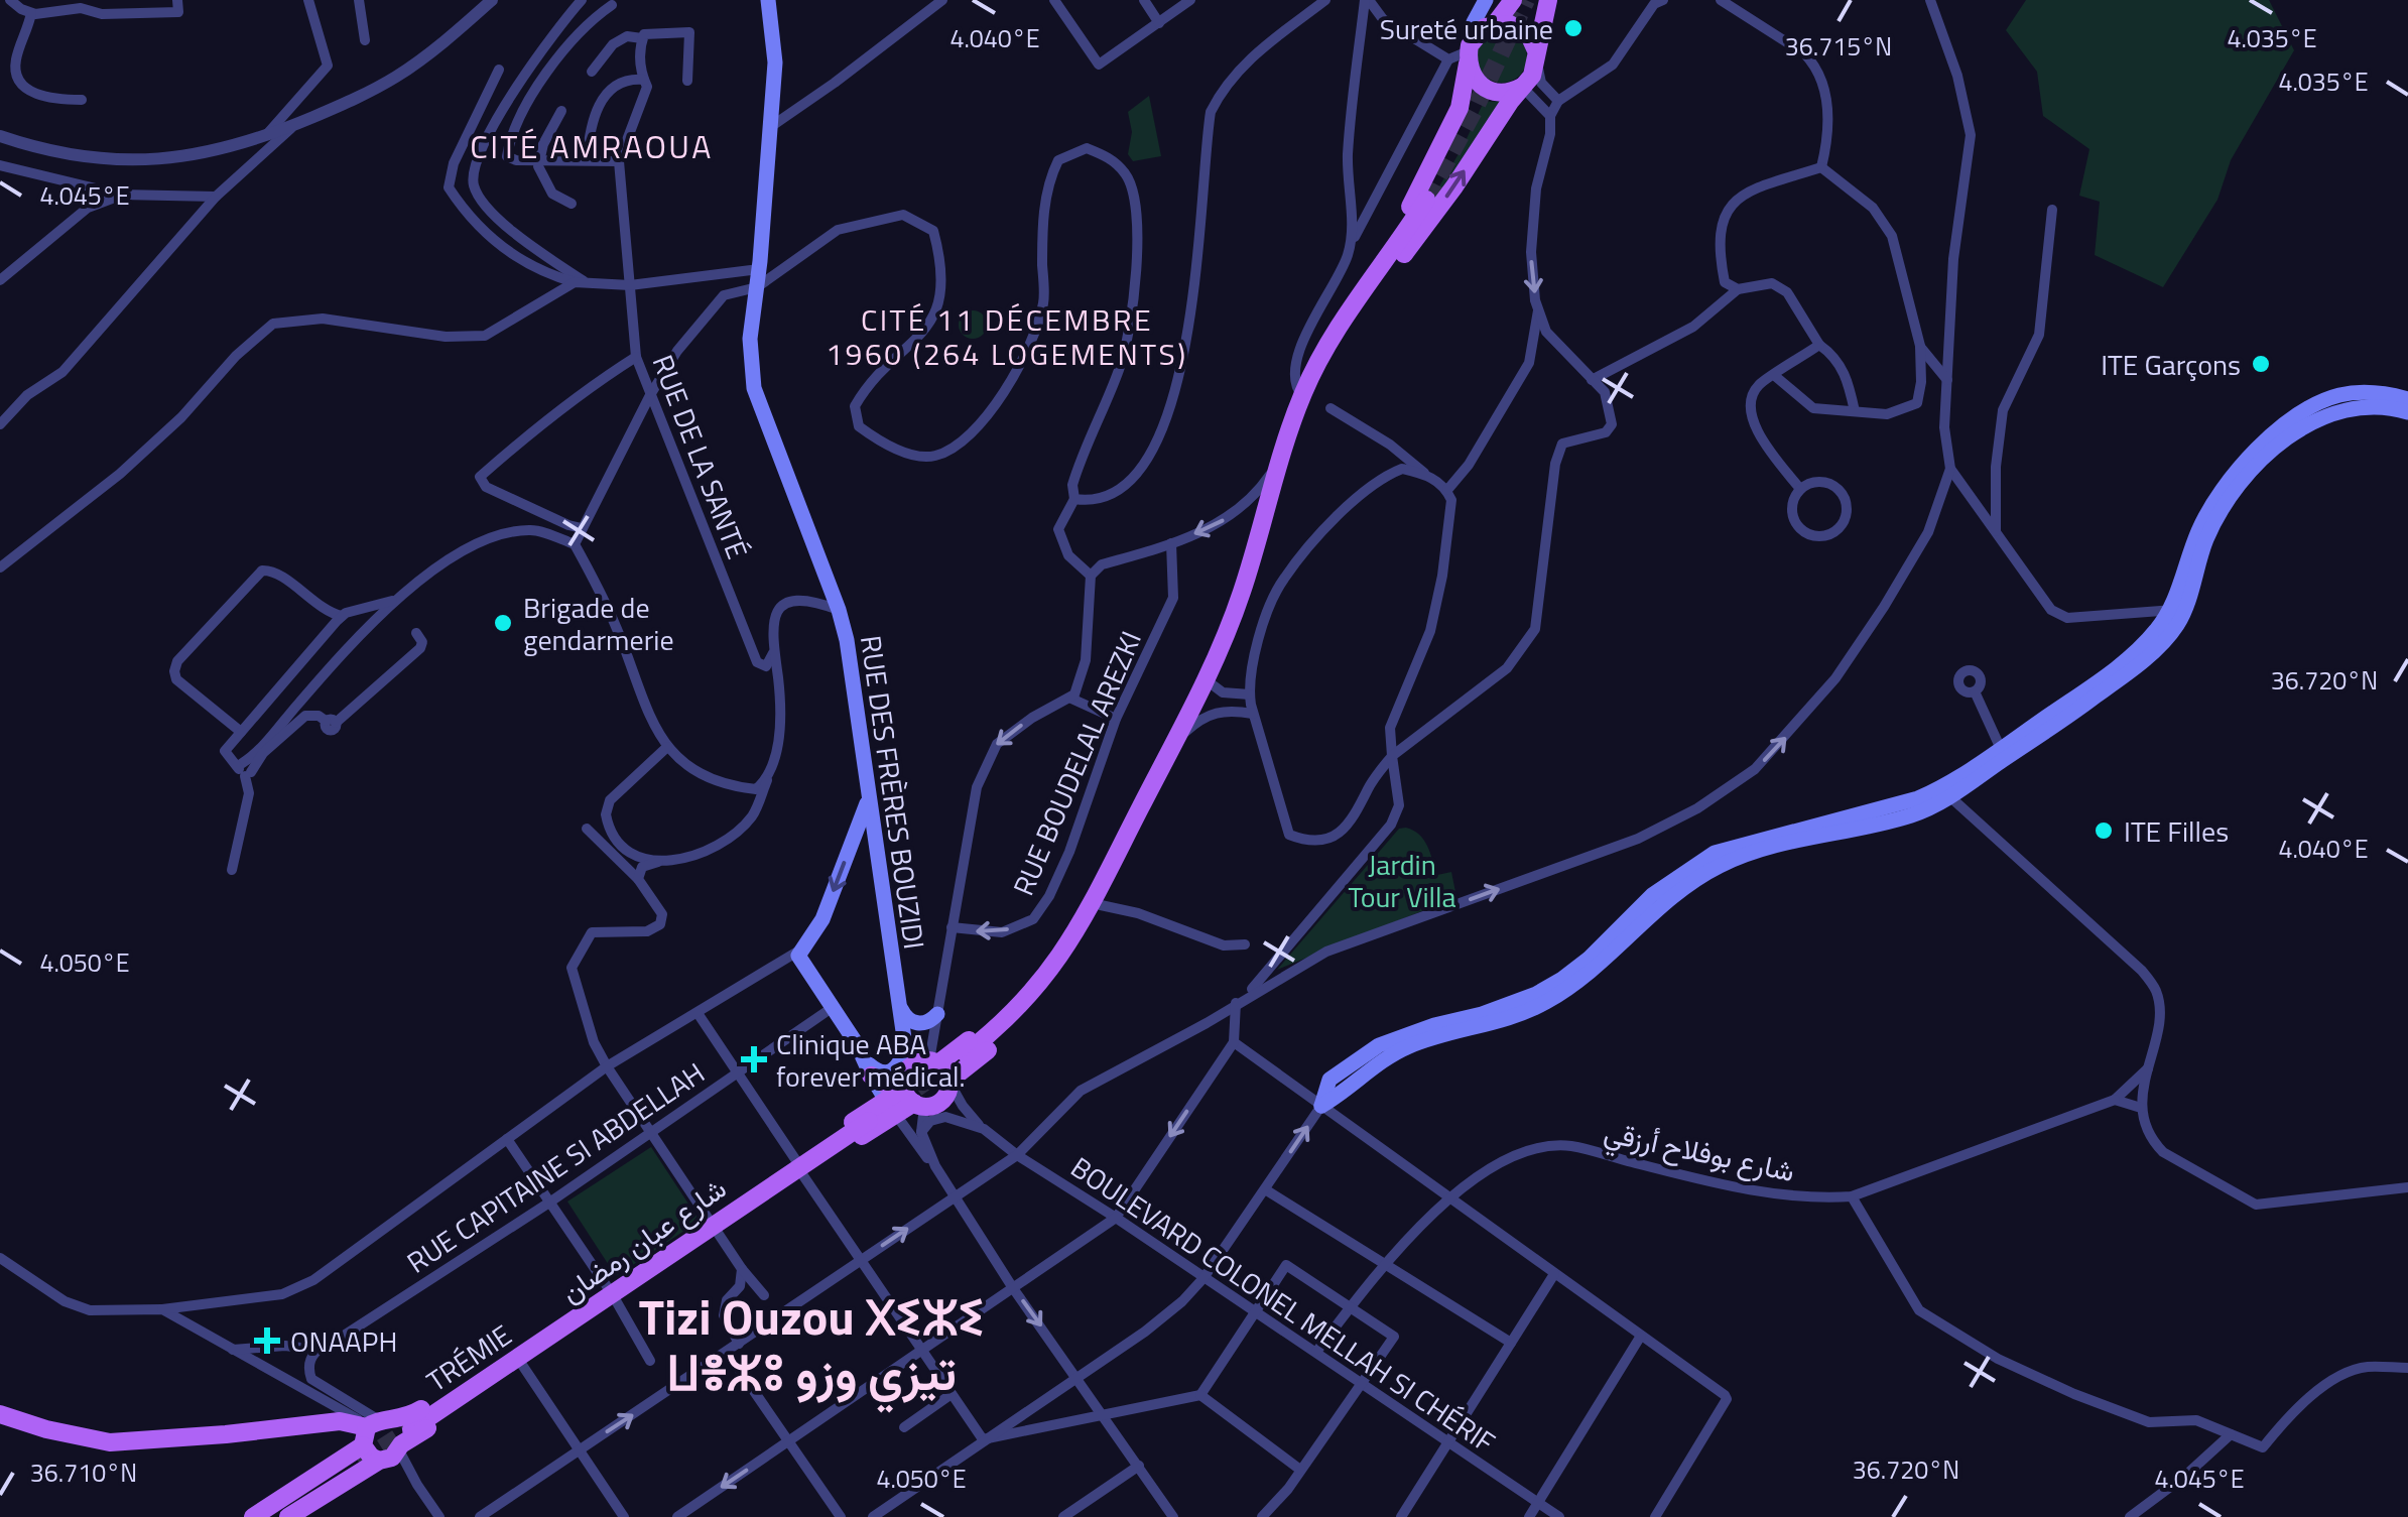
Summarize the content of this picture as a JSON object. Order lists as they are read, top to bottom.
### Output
{
  "streets": {
    "main road": ["RUE DES FRÈRES BOUZIDI", "شارع عبان رمضان", "TRÉMIE"],
    "street": [
      "RUE DE LA SANTÉ",
      "RUE BOUDELAL AREZKI",
      "شارع بوفلاح أرزقي",
      "RUE CAPITAINE SI ABDELLAH",
      "BOULEVARD COLONEL MELLAH SI CHÉRIF"
    ]
  },
  "crossings": [
    ["شارع بوفلاح أرزقي", "BOULEVARD COLONEL MELLAH SI CHÉRIF"],
    ["شارع عبان رمضان", "TRÉMIE"]
  ],
  "districts": ["CITÉ AMRAOUA", "CITÉ 11 DÉCEMBRE 1960 (264 LOGEMENTS)", "Tizi Ouzou ⵝⵉⵣⵉ ⵡⴻⵣⵓ تيزي وزو"],
  "parks": ["Jardin Tour Villa"],
  "places": {
    "other": [
      "Sureté urbaine",
      "ITE Garçons",
      "Brigade de gendarmerie",
      "ITE Filles"
    ],
    "health": ["Clinique ABA forever médical.", "ONAAPH"]
  },
  "coordinates": [
    "4.040°E",
    "4.035°E",
    "36.715°N",
    "4.045°E",
    "36.720°N",
    "4.050°E",
    "36.710°N"
  ]
}
